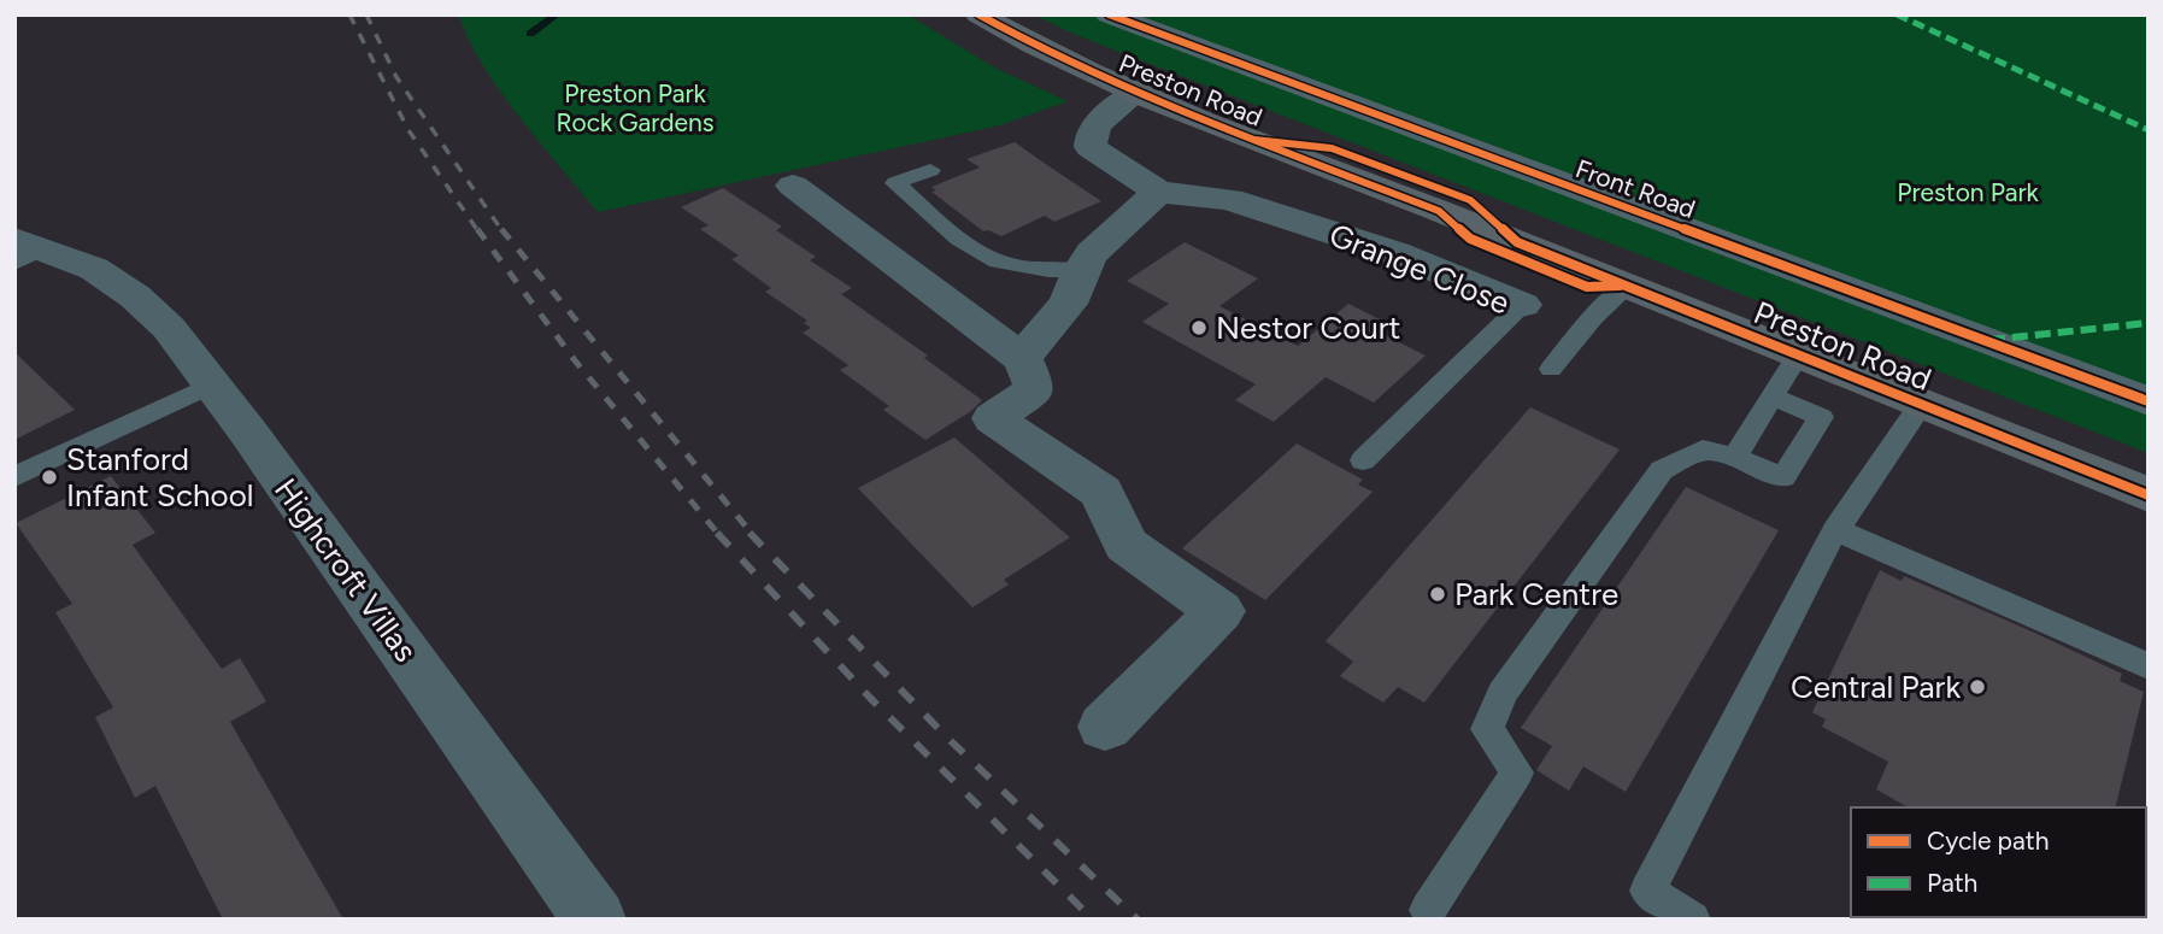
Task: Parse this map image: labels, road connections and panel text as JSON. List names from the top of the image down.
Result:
{
  "streets": {
    "highway": ["Preston Road"],
    "street": ["Front Road", "Grange Close", "Highcroft Villas"]
  },
  "crossings": [
    ["Preston Road", "Grange Close"]
  ],
  "parks": ["Preston Park Rock Gardens", "Preston Park"],
  "places": [
    "Nestor Court",
    "Stanford Infant School",
    "Park Centre",
    "Central Park"
  ],
  "legend": ["Cycle path", "Path"]
}
